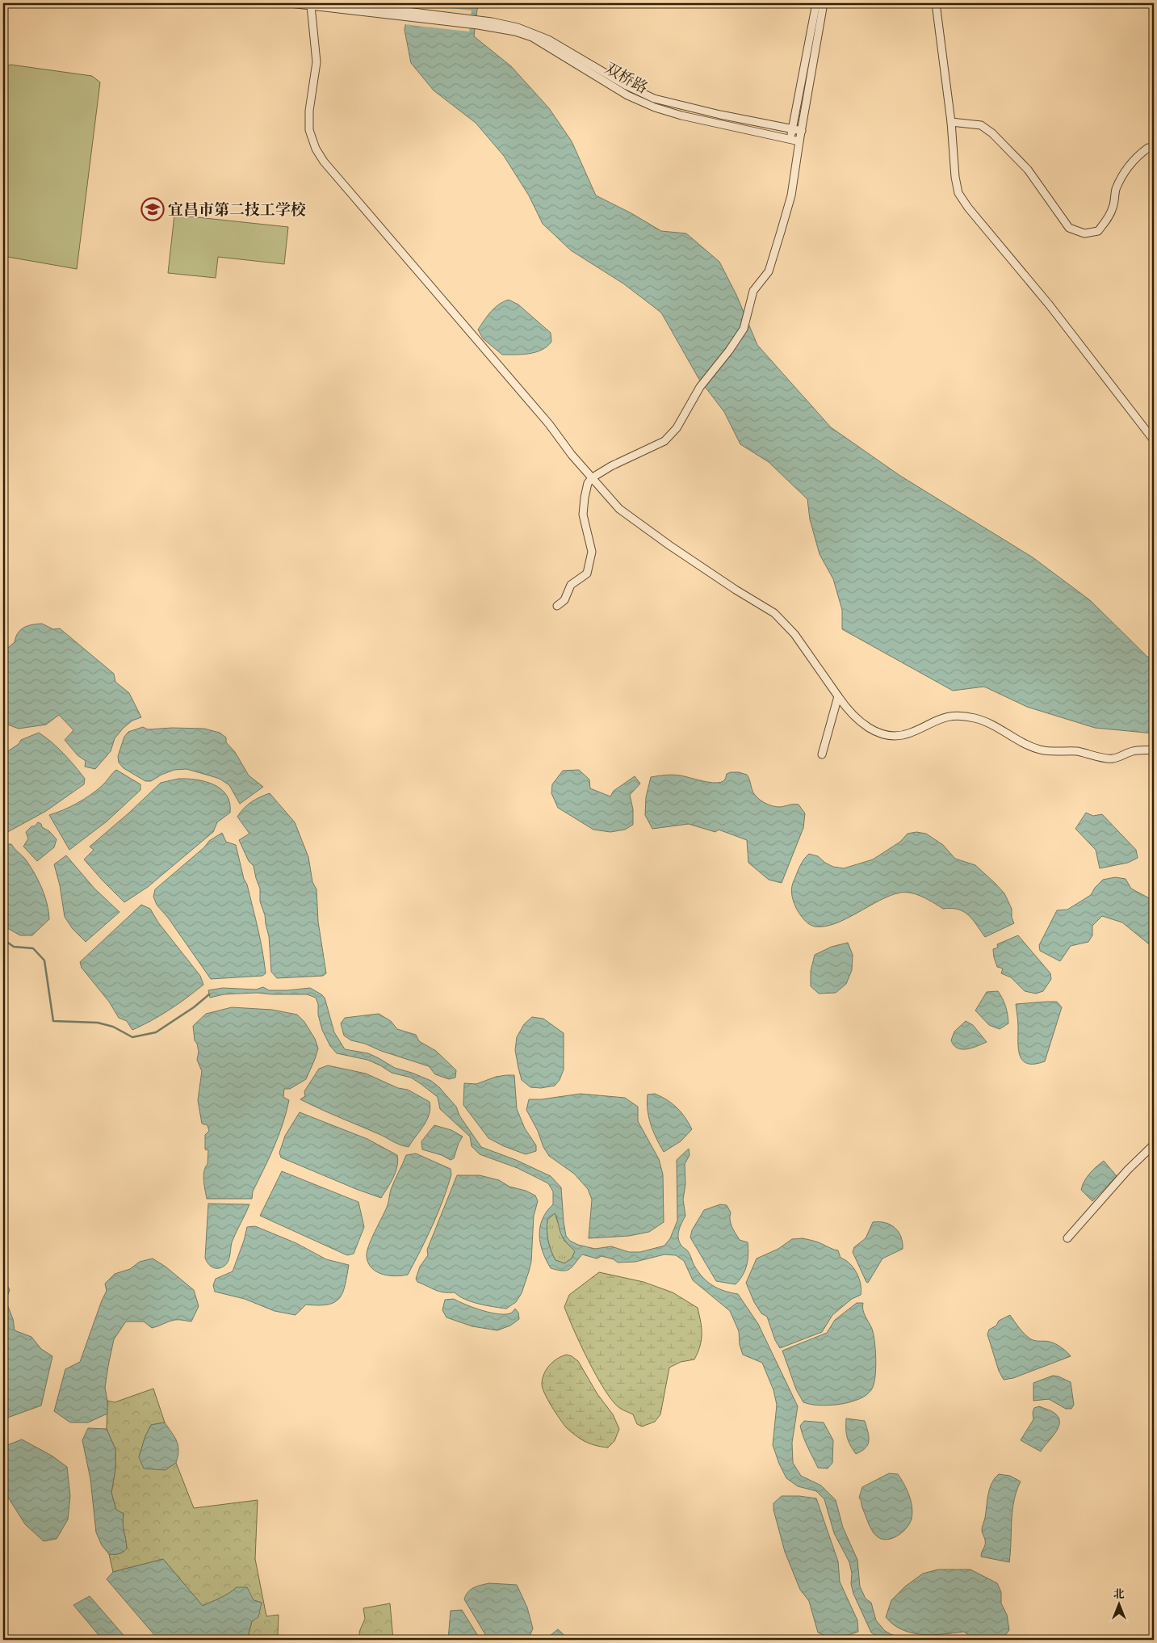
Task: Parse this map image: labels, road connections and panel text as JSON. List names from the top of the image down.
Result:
{
  "streets": {
    "street": ["双桥路"]
  },
  "places": {
    "school or university": ["宜昌市第二技工学校"]
  },
  "north": "top"
}
